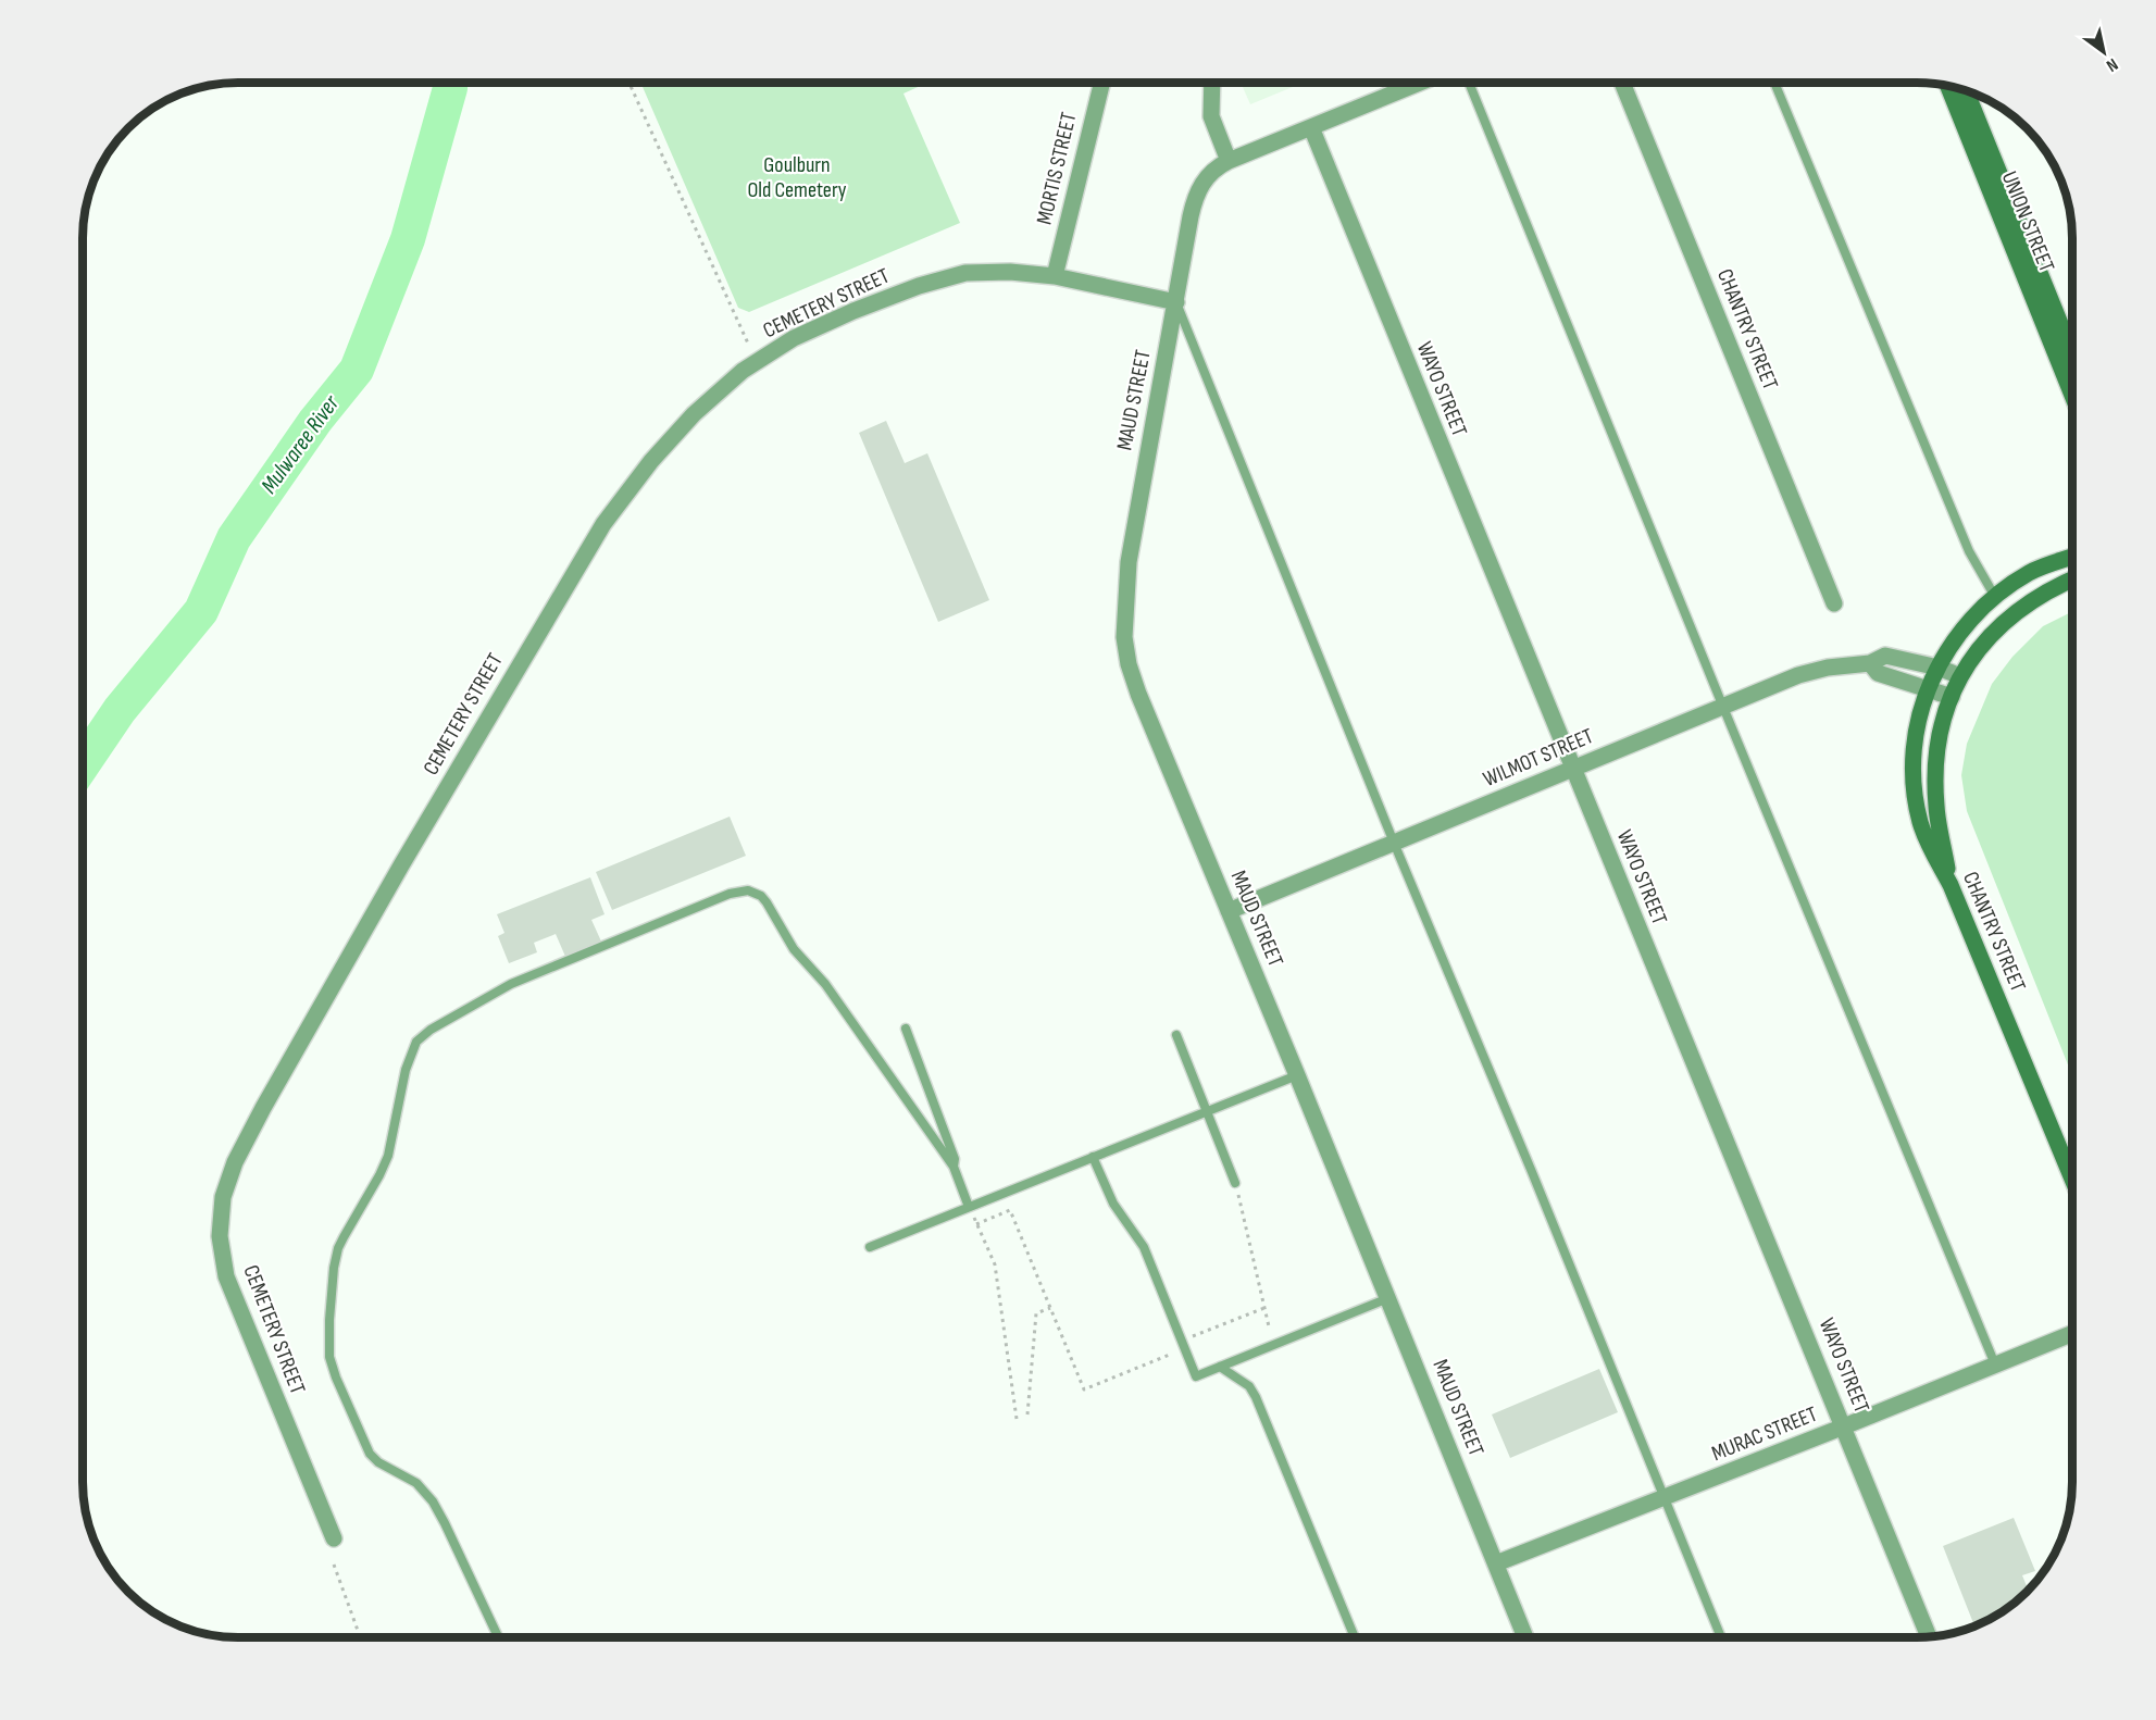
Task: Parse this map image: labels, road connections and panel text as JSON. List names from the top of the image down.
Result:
{
  "streets": {
    "main road": ["UNION STREET", "CHANTRY STREET"],
    "street": [
      "MORTIS STREET",
      "CEMETERY STREET",
      "WAYO STREET",
      "MAUD STREET",
      "WILMOT STREET",
      "MURAC STREET"
    ]
  },
  "crossings": [
    ["MORTIS STREET", "CEMETERY STREET"],
    ["CEMETERY STREET", "MAUD STREET"],
    ["CHANTRY STREET", "WILMOT STREET"],
    ["WAYO STREET", "WILMOT STREET"],
    ["WAYO STREET", "MURAC STREET"],
    ["MAUD STREET", "WILMOT STREET"],
    ["MAUD STREET", "MURAC STREET"]
  ],
  "water": ["Mulwaree River"],
  "parks": ["Goulburn Old Cemetery"],
  "north": "bottom right"
}
